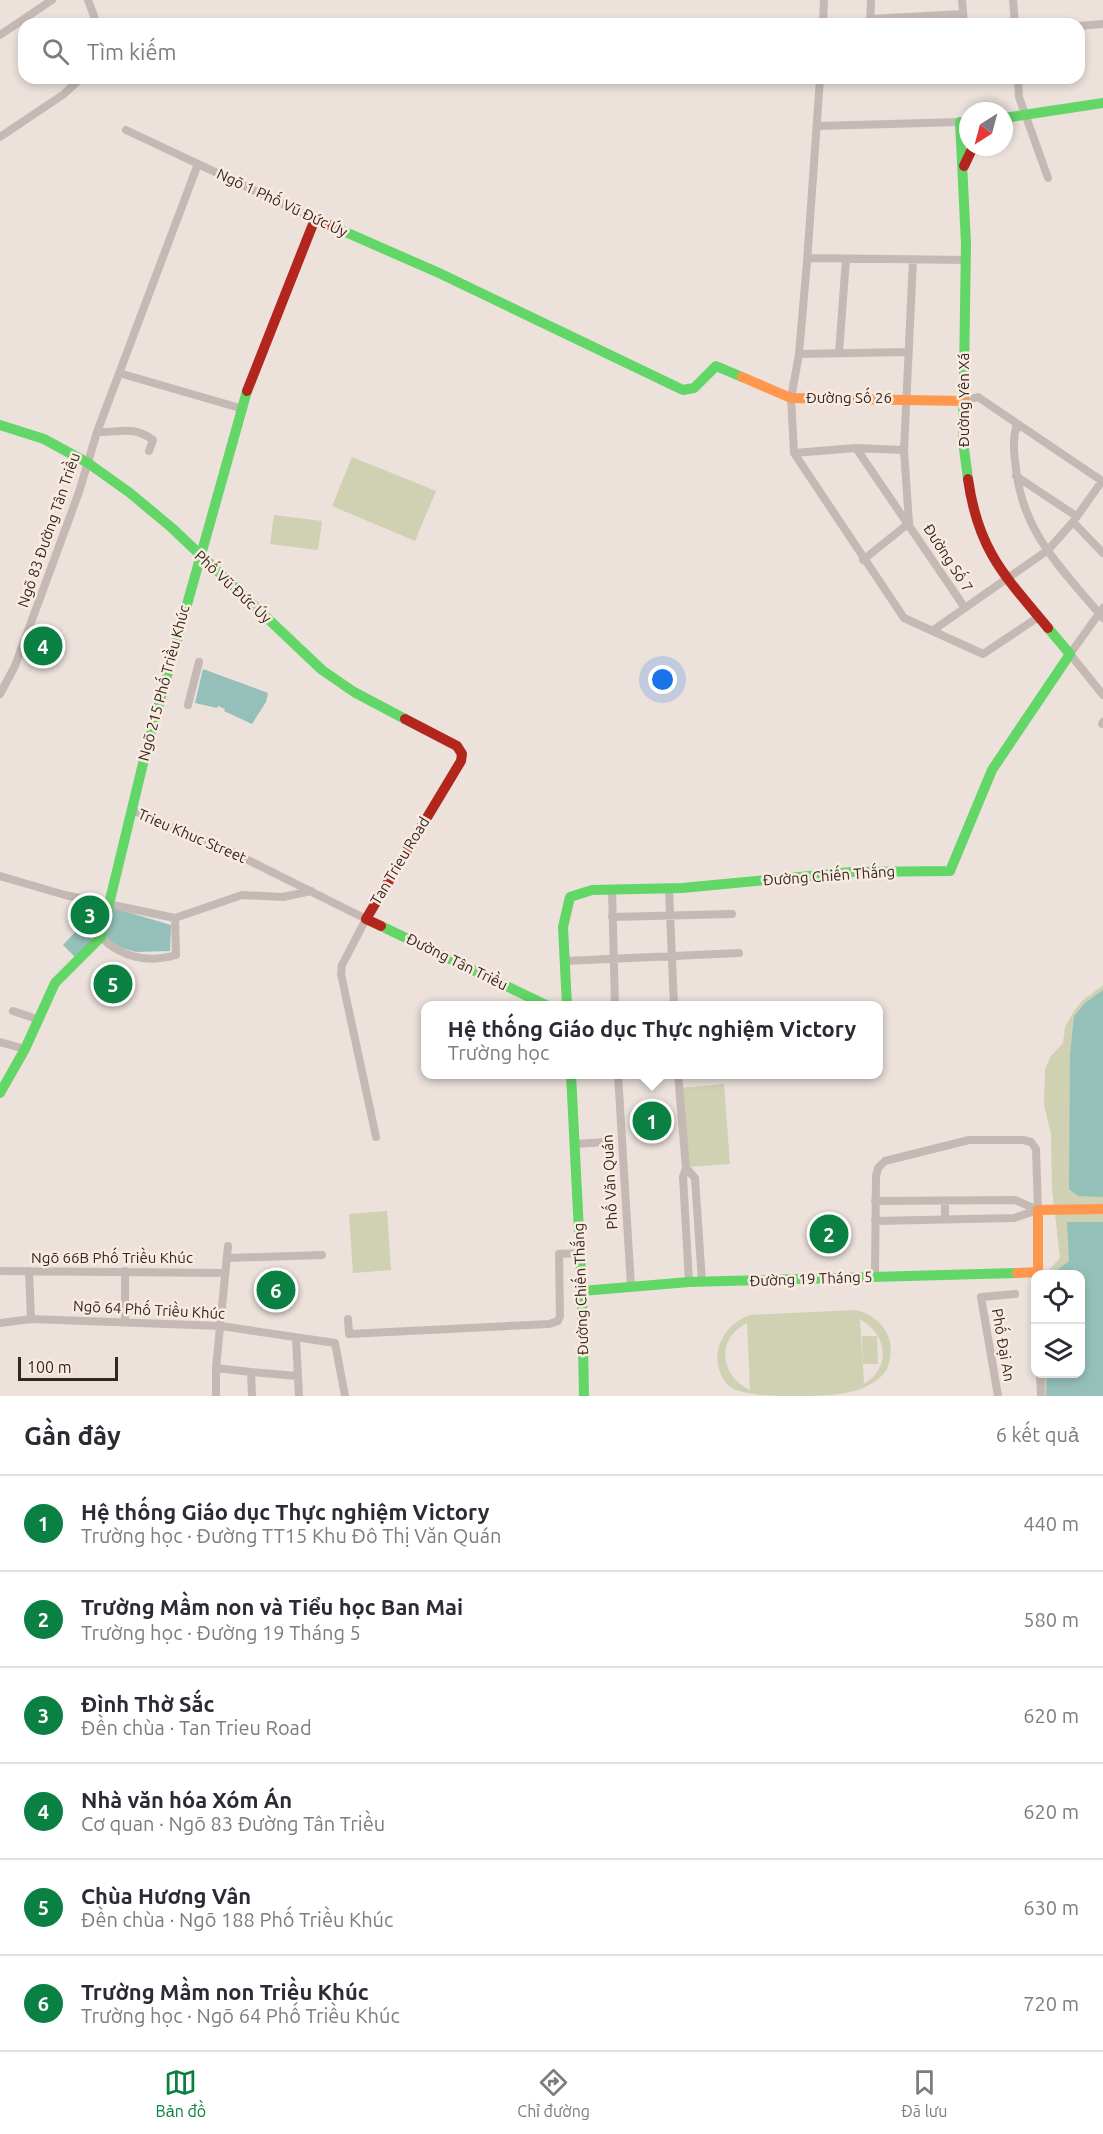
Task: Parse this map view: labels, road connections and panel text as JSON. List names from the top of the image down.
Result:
{
  "streets": {
    "street": [
      "Ngõ 1 Phố Vũ Đức Úy",
      "Đường Số 26",
      "Đường Yên Xá",
      "Ngõ 83 Đường Tân Triều",
      "Đường Số 7",
      "Phố Vũ Đức Úy",
      "Ngõ 215 Phố Triều Khúc",
      "Trieu Khuc Street",
      "Tan Trieu Road",
      "Đường Chiến Thắng",
      "Đường Tân Triều",
      "Phố Văn Quán",
      "Ngõ 66B Phố Triều Khúc",
      "Đường 19 Tháng 5",
      "Ngõ 64 Phố Triều Khúc",
      "Phố Đại An"
    ]
  },
  "crossings": [
    ["Ngõ 1 Phố Vũ Đức Úy", "Đường Số 26"],
    ["Ngõ 1 Phố Vũ Đức Úy", "Ngõ 83 Đường Tân Triều"],
    ["Ngõ 1 Phố Vũ Đức Úy", "Ngõ 215 Phố Triều Khúc"],
    ["Đường Số 26", "Đường Yên Xá"],
    ["Đường Yên Xá", "Đường Chiến Thắng"],
    ["Ngõ 83 Đường Tân Triều", "Phố Vũ Đức Úy"],
    ["Phố Vũ Đức Úy", "Ngõ 215 Phố Triều Khúc"],
    ["Phố Vũ Đức Úy", "Tan Trieu Road"],
    ["Ngõ 215 Phố Triều Khúc", "Trieu Khuc Street"],
    ["Trieu Khuc Street", "Tan Trieu Road"],
    ["Tan Trieu Road", "Đường Tân Triều"],
    ["Đường Chiến Thắng", "Đường 19 Tháng 5"],
    ["Phố Văn Quán", "Đường 19 Tháng 5"]
  ],
  "scale_bar": "100 m",
  "north": "bottom left",
  "page": {
    "search": "Tìm kiếm",
    "pins": [
      "4",
      "3",
      "5",
      "1",
      "2",
      "6"
    ],
    "popup": ["Hệ thống Giáo dục Thực nghiệm Victory", "Trường học"],
    "scale": "100 m",
    "heading": ["Gần đây", "6 kết quả"],
    "list": [
      {
        "mark": "1",
        "name": "Hệ thống Giáo dục Thực nghiệm Victory",
        "note": "Trường học · Đường TT15 Khu Đô Thị Văn Quán",
        "value": "440 m"
      },
      {
        "mark": "2",
        "name": "Trường Mầm non và Tiểu học Ban Mai",
        "note": "Trường học · Đường 19 Tháng 5",
        "value": "580 m"
      },
      {
        "mark": "3",
        "name": "Đình Thờ Sắc",
        "note": "Đền chùa · Tan Trieu Road",
        "value": "620 m"
      },
      {
        "mark": "4",
        "name": "Nhà văn hóa Xóm Án",
        "note": "Cơ quan · Ngõ 83 Đường Tân Triều",
        "value": "620 m"
      },
      {
        "mark": "5",
        "name": "Chùa Hương Vân",
        "note": "Đền chùa · Ngõ 188 Phố Triều Khúc",
        "value": "630 m"
      },
      {
        "mark": "6",
        "name": "Trường Mầm non Triều Khúc",
        "note": "Trường học · Ngõ 64 Phố Triều Khúc",
        "value": "720 m"
      }
    ],
    "nav": ["Bản đồ", "Chỉ đường", "Đã lưu"]
  }
}
